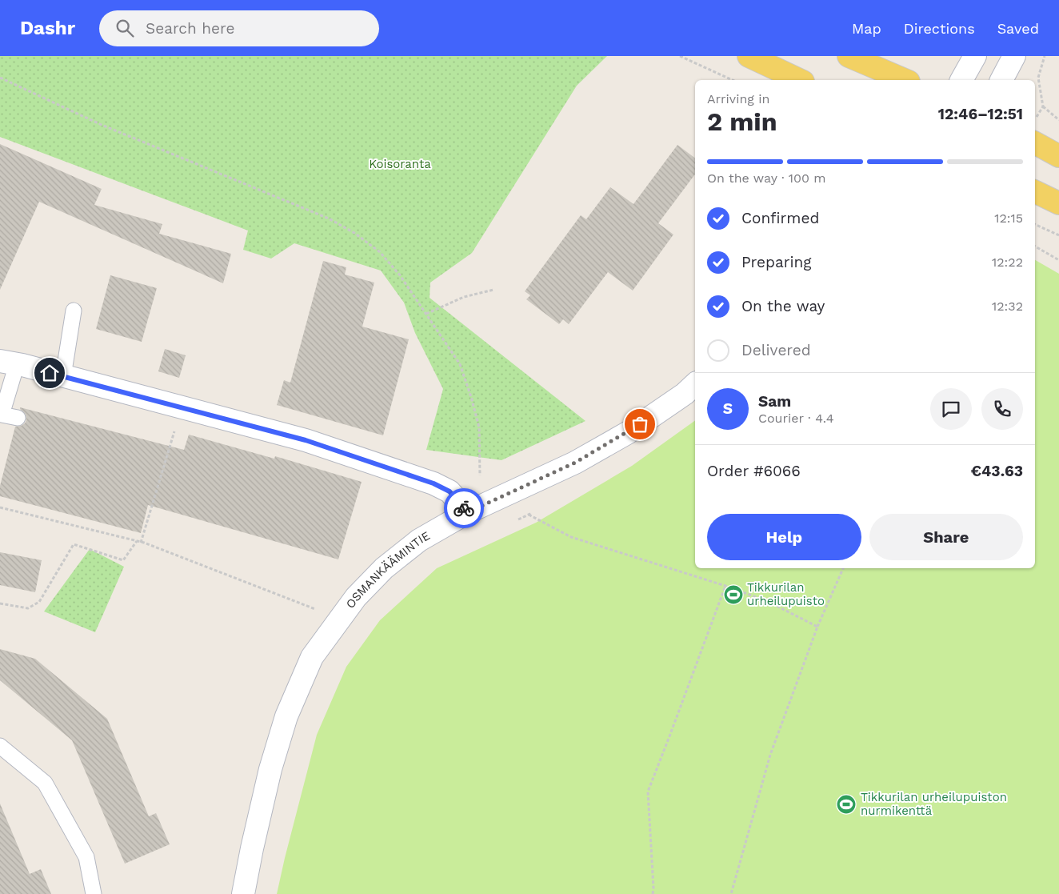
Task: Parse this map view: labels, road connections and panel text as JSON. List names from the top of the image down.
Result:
{
  "streets": {
    "street": ["OSMANKÄÄMINTIE"]
  },
  "parks": ["Koisoranta"],
  "places": {
    "sports": ["Tikkurilan urheilupuisto", "Tikkurilan urheilupuiston nurmikenttä"]
  },
  "page": {
    "header": "Dashr",
    "search": "Search here",
    "nav": ["Map", "Directions", "Saved"],
    "heading": ["2 min", "Arriving in", "12:46–12:51"],
    "panel": [
      "Sam",
      "Courier · 4.4",
      "Order #6066",
      "€43.63"
    ],
    "bar": "On the way · 100 m",
    "list": [
      ["Confirmed", "12:15"],
      ["Preparing", "12:22"],
      ["On the way", "12:32"],
      "Delivered"
    ],
    "round": "S",
    "buttons": ["Help", "Share"]
  }
}
